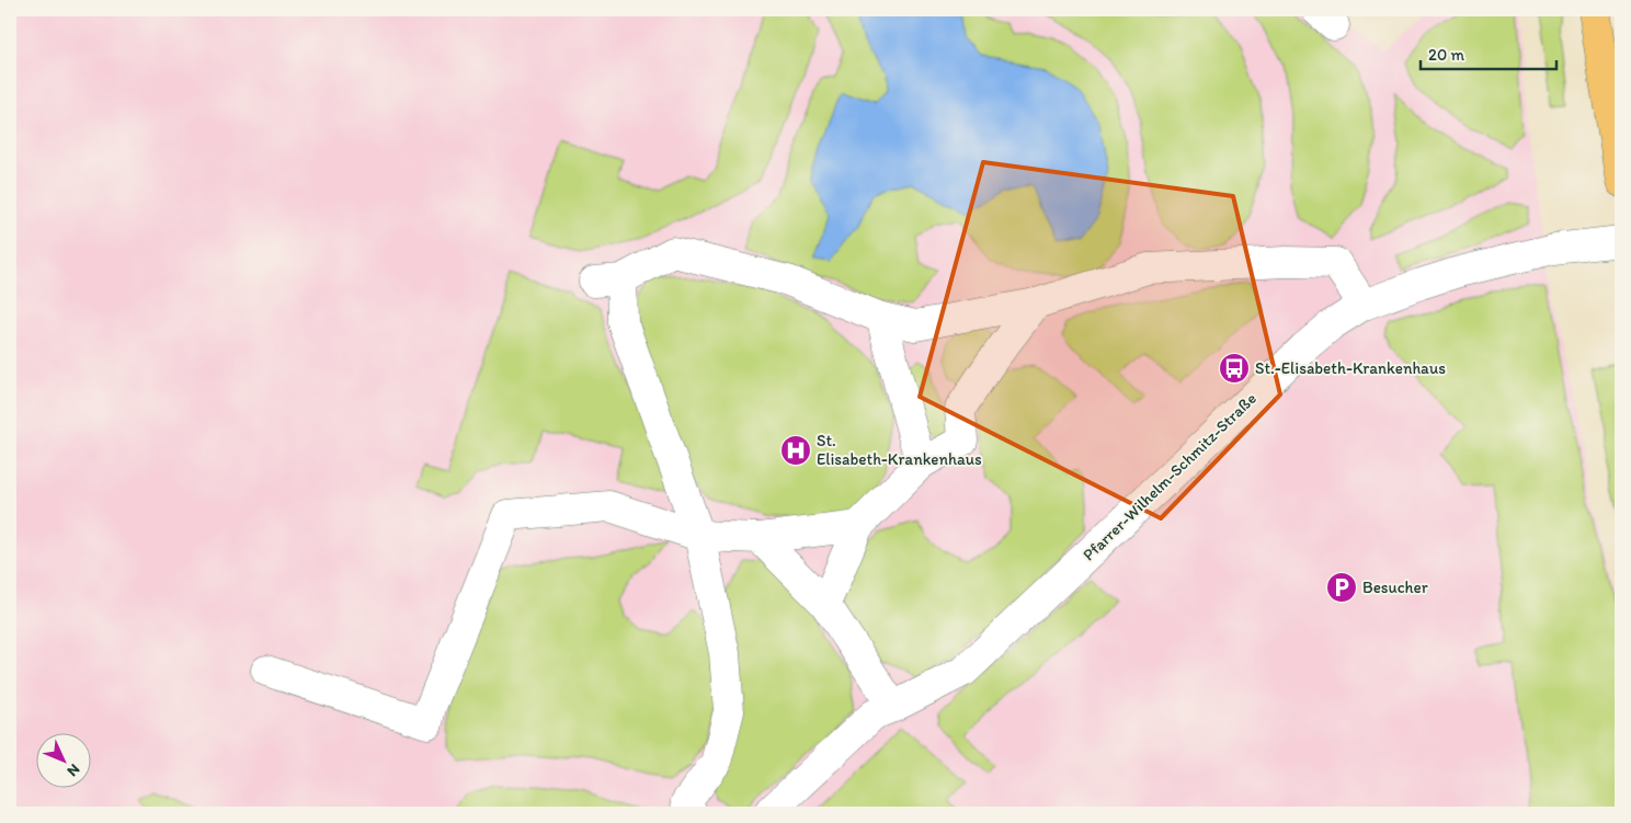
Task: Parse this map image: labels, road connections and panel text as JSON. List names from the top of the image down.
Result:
{
  "streets": {
    "lane": ["Pfarrer-Wilhelm-Schmitz-Straße"]
  },
  "places": {
    "bus stop": ["St.-Elisabeth-Krankenhaus"],
    "hospital": ["St. Elisabeth-Krankenhaus"],
    "parking": ["Besucher"]
  },
  "scale_bar": "20 m",
  "north": "bottom right"
}
